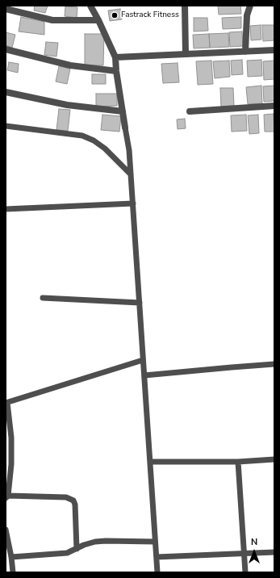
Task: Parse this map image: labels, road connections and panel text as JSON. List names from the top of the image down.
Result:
{
  "places": ["Fastrack Fitness"],
  "north": "top"
}
